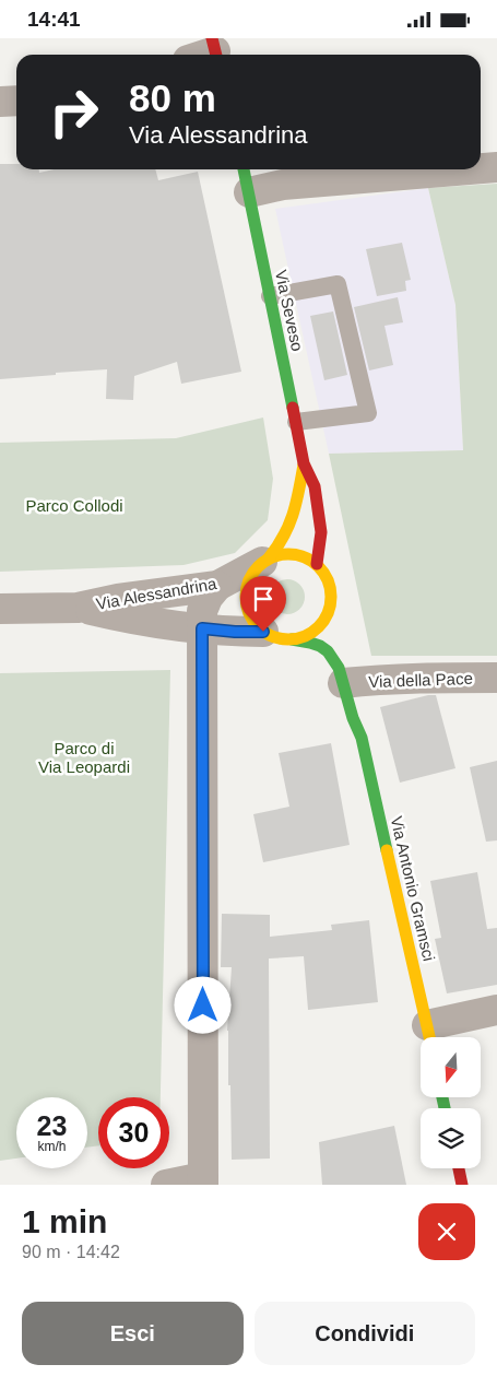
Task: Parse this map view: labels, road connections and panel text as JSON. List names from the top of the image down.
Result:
{
  "streets": {
    "street": [
      "Via Seveso",
      "Via Alessandrina",
      "Via della Pace",
      "Via Antonio Gramsci"
    ]
  },
  "crossings": [
    ["Via Seveso", "Via Alessandrina"],
    ["Via Seveso", "Via Antonio Gramsci"],
    ["Via Alessandrina", "Via Antonio Gramsci"],
    ["Via della Pace", "Via Antonio Gramsci"]
  ],
  "parks": ["Parco Collodi", "Parco di Via Leopardi"],
  "north": "bottom",
  "page": {
    "status": "14:41",
    "turn": ["80 m", "Via Alessandrina"],
    "speed": "23 km/h",
    "limit": "30",
    "heading": ["1 min", "90 m · 14:42"],
    "buttons": ["Esci", "Condividi"]
  }
}
